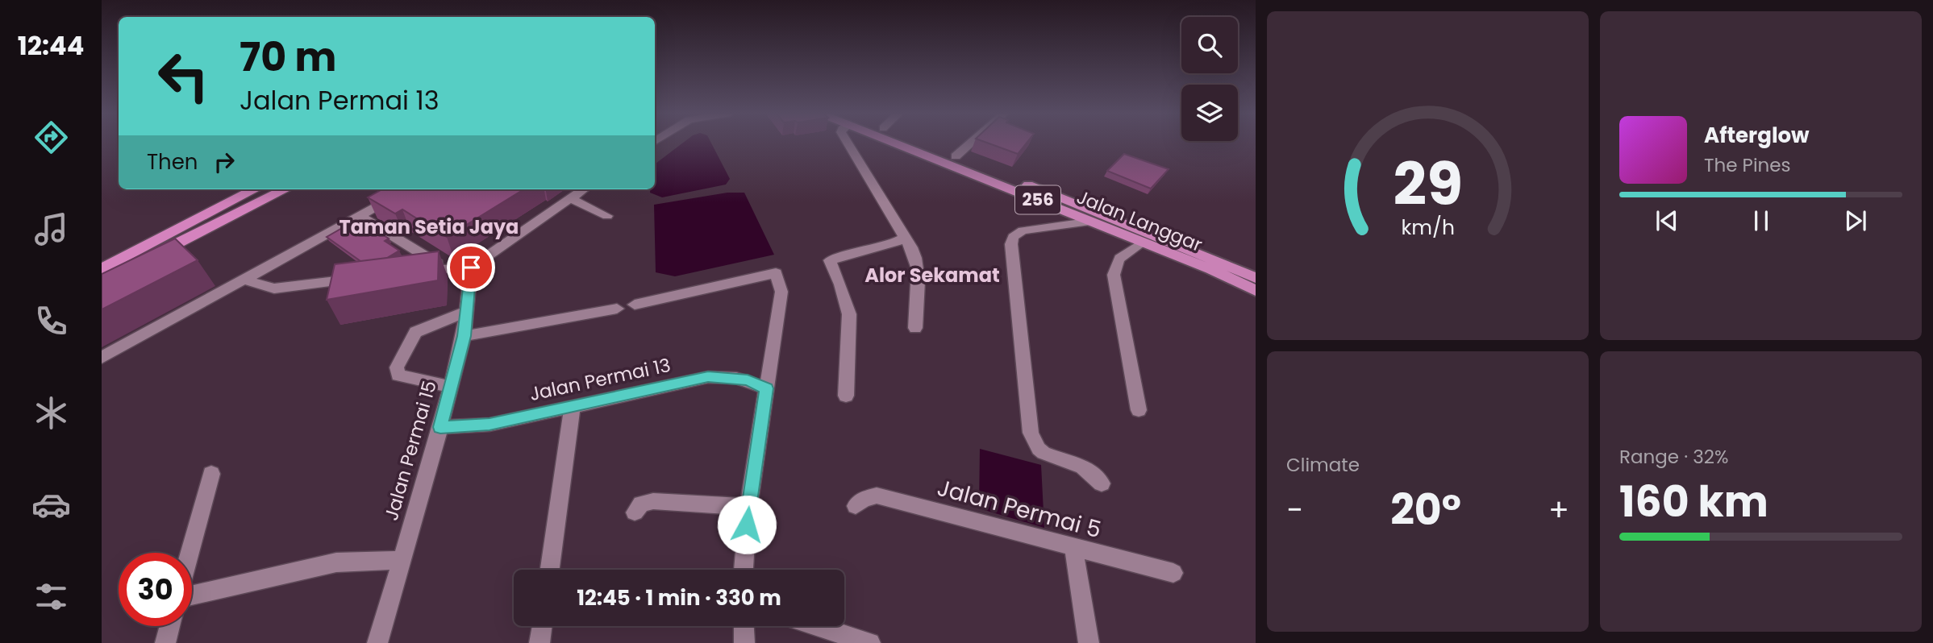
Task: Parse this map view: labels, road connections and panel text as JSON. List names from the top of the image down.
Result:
{
  "streets": {
    "highway": ["256", "Jalan Langgar"],
    "street": ["Jalan Permai 13", "Jalan Permai 15", "Jalan Permai 5"]
  },
  "crossings": [
    ["Jalan Permai 13", "Jalan Permai 15"]
  ],
  "districts": ["Taman Setia Jaya", "Alor Sekamat"],
  "page": {
    "tabs": "12:44",
    "turn": ["70 m", "Jalan Permai 13"],
    "song": ["Afterglow", "The Pines"],
    "then": "Then",
    "tile": [
      "Climate",
      ["Range · 32%", "160 km"]
    ],
    "heat": ["−", "20°", "+"],
    "limit": "30",
    "trip": "12:45 · 1 min · 330 m",
    "gauge": ["29", "km/h"]
  }
}
